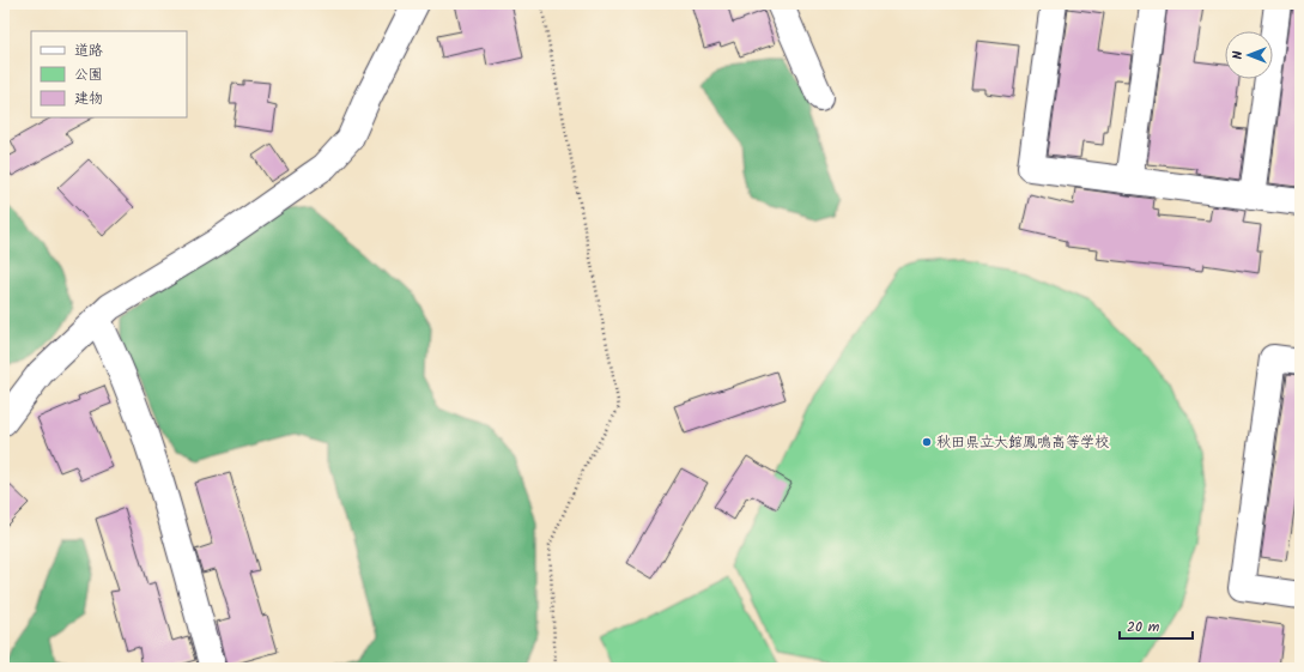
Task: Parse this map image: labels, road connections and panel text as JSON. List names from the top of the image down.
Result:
{
  "places": ["秋田県立大館鳳鳴高等学校"],
  "legend": ["道路", "公園", "建物"],
  "scale_bar": "20 m",
  "north": "left"
}
